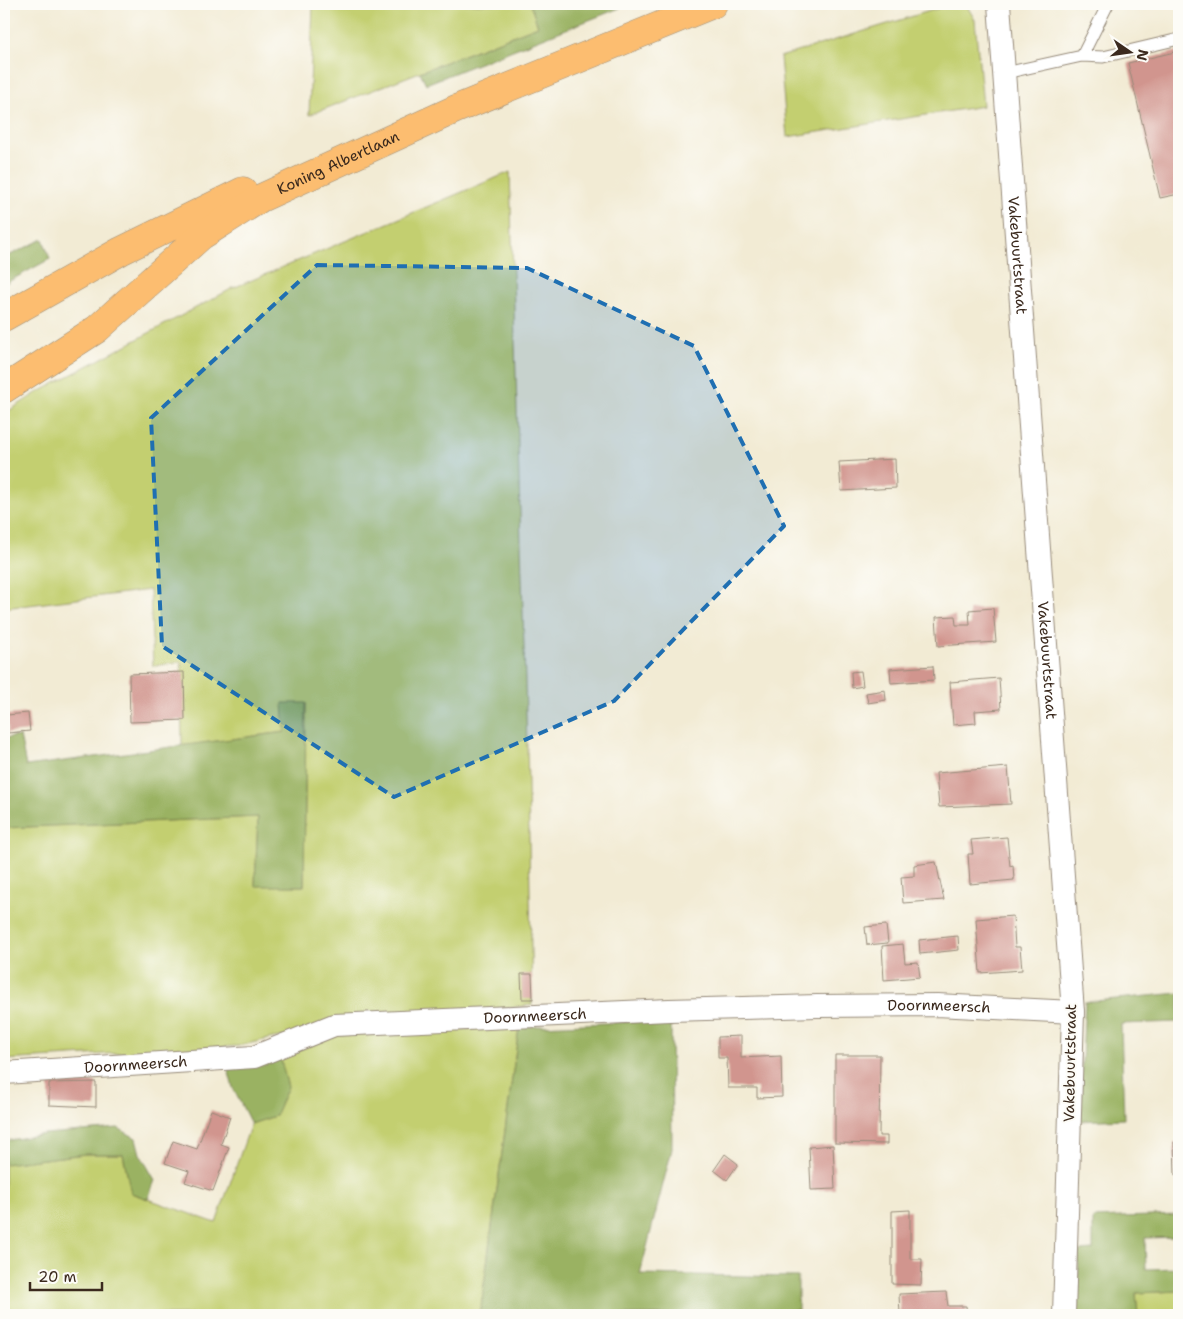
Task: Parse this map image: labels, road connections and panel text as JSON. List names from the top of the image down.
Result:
{
  "streets": {
    "highway": ["Koning Albertlaan"],
    "street": ["Vakebuurtstraat", "Doornmeersch"]
  },
  "crossings": [
    ["Vakebuurtstraat", "Doornmeersch"]
  ],
  "scale_bar": "20 m",
  "north": "right"
}
